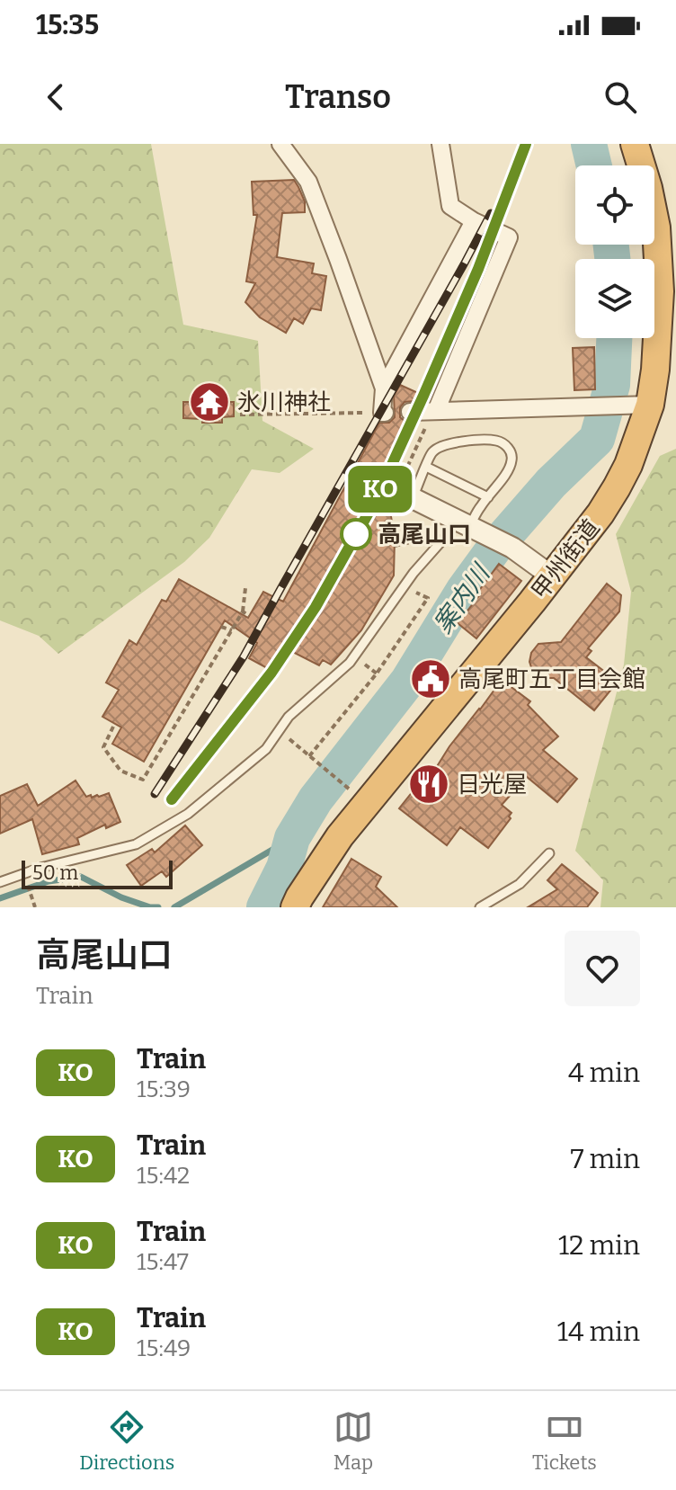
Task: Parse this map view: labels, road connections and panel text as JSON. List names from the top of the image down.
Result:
{
  "streets": {
    "highway": ["甲州街道"]
  },
  "water": ["案内川"],
  "places": {
    "temple": ["氷川神社"],
    "other": ["高尾山口"],
    "public building": ["高尾町五丁目会館"],
    "restaurant": ["日光屋"]
  },
  "scale_bar": "50 m",
  "page": {
    "status": "15:35",
    "header": "Transo",
    "on_map": "KO",
    "scale": "50 m",
    "heading": ["高尾山口", "Train"],
    "list": [
      {
        "mark": "KO",
        "name": "Train",
        "note": "15:39",
        "value": "4 min"
      },
      {
        "mark": "KO",
        "name": "Train",
        "note": "15:42",
        "value": "7 min"
      },
      {
        "mark": "KO",
        "name": "Train",
        "note": "15:47",
        "value": "12 min"
      },
      {
        "mark": "KO",
        "name": "Train",
        "note": "15:49",
        "value": "14 min"
      }
    ],
    "tabs": ["Directions", "Map", "Tickets"]
  }
}
